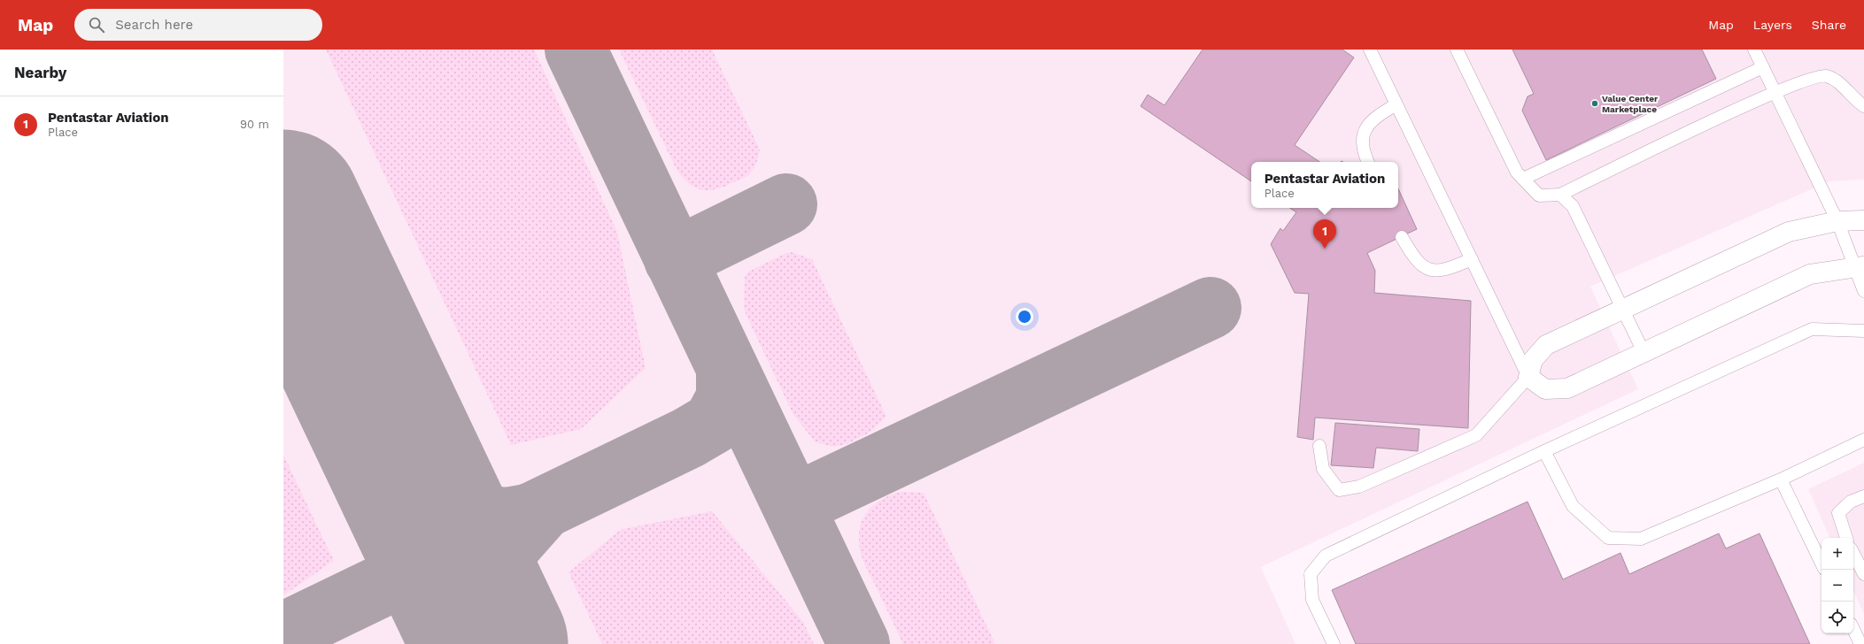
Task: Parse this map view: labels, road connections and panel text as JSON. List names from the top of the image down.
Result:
{
  "places": ["Value Center Marketplace"],
  "page": {
    "header": "Map",
    "search": "Search here",
    "nav": ["Map", "Layers", "Share"],
    "heading": "Nearby",
    "list": [
      {
        "mark": "1",
        "name": "Pentastar Aviation",
        "note": "Place",
        "value": "90 m"
      }
    ],
    "popup": ["Pentastar Aviation", "Place"],
    "pins": "1",
    "map_buttons": ["+", "−"]
  }
}
